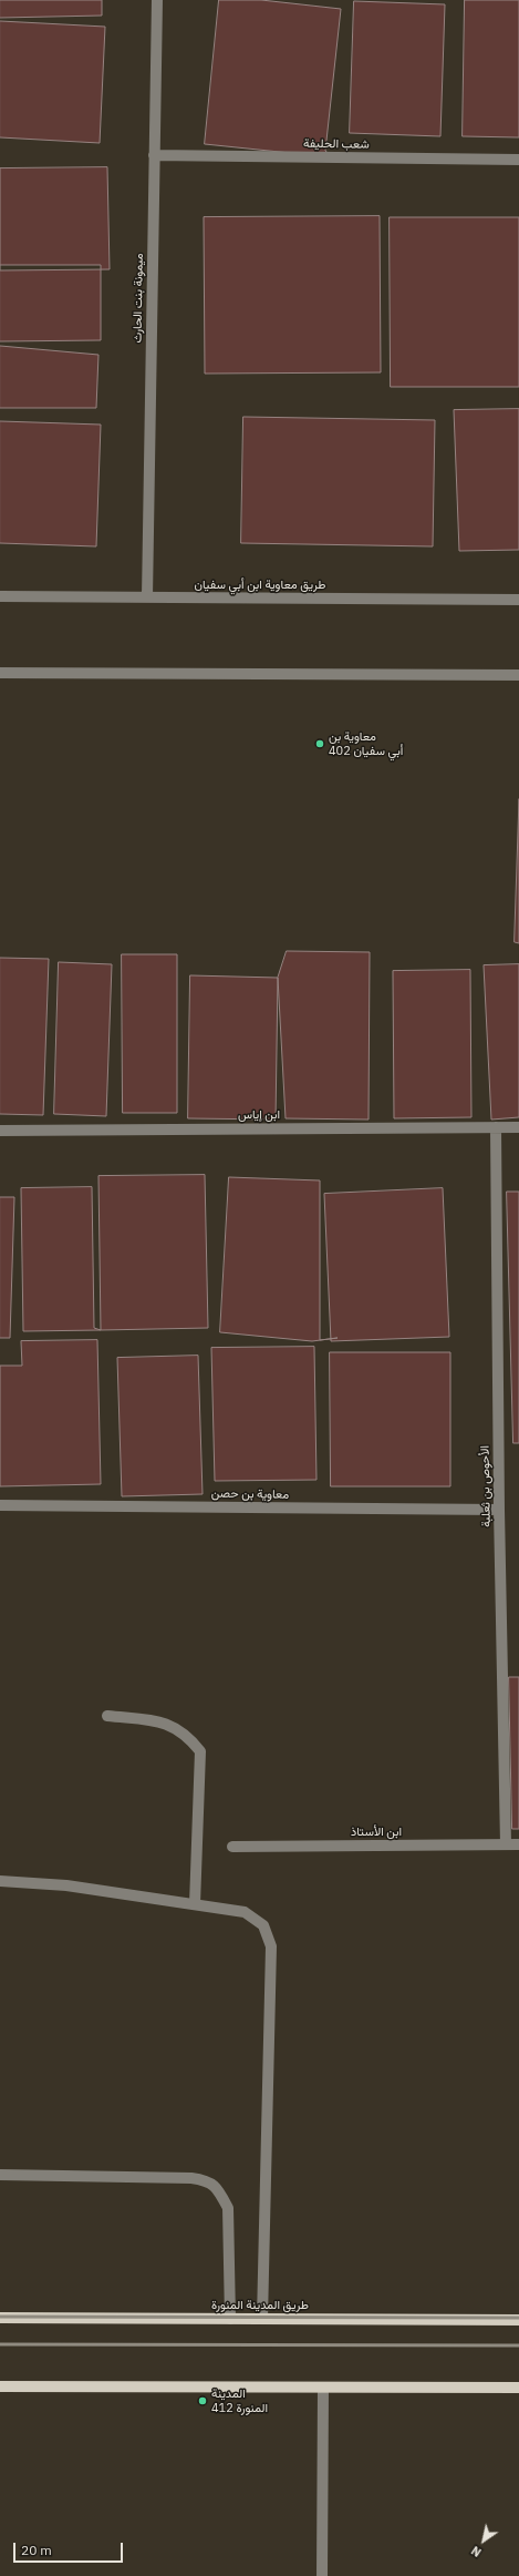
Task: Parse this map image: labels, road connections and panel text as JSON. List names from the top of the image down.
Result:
{
  "streets": {
    "main road": ["طريق المدينة المنورة"],
    "street": [
      "شعب الحليفة",
      "ميمونة بنت الحارث",
      "طريق معاوية ابن أبي سفيان",
      "ابن إياس",
      "الأحوص بن ثعلبة",
      "معاوية بن حصن",
      "ابن الأستاذ"
    ]
  },
  "crossings": [
    ["شعب الحليفة", "ميمونة بنت الحارث"],
    ["ميمونة بنت الحارث", "طريق معاوية ابن أبي سفيان"],
    ["ابن إياس", "الأحوص بن ثعلبة"],
    ["الأحوص بن ثعلبة", "معاوية بن حصن"],
    ["الأحوص بن ثعلبة", "ابن الأستاذ"]
  ],
  "places": ["معاوية بن أبي سفيان 402", "المدينة المنورة 412"],
  "scale_bar": "20 m",
  "north": "bottom left"
}
